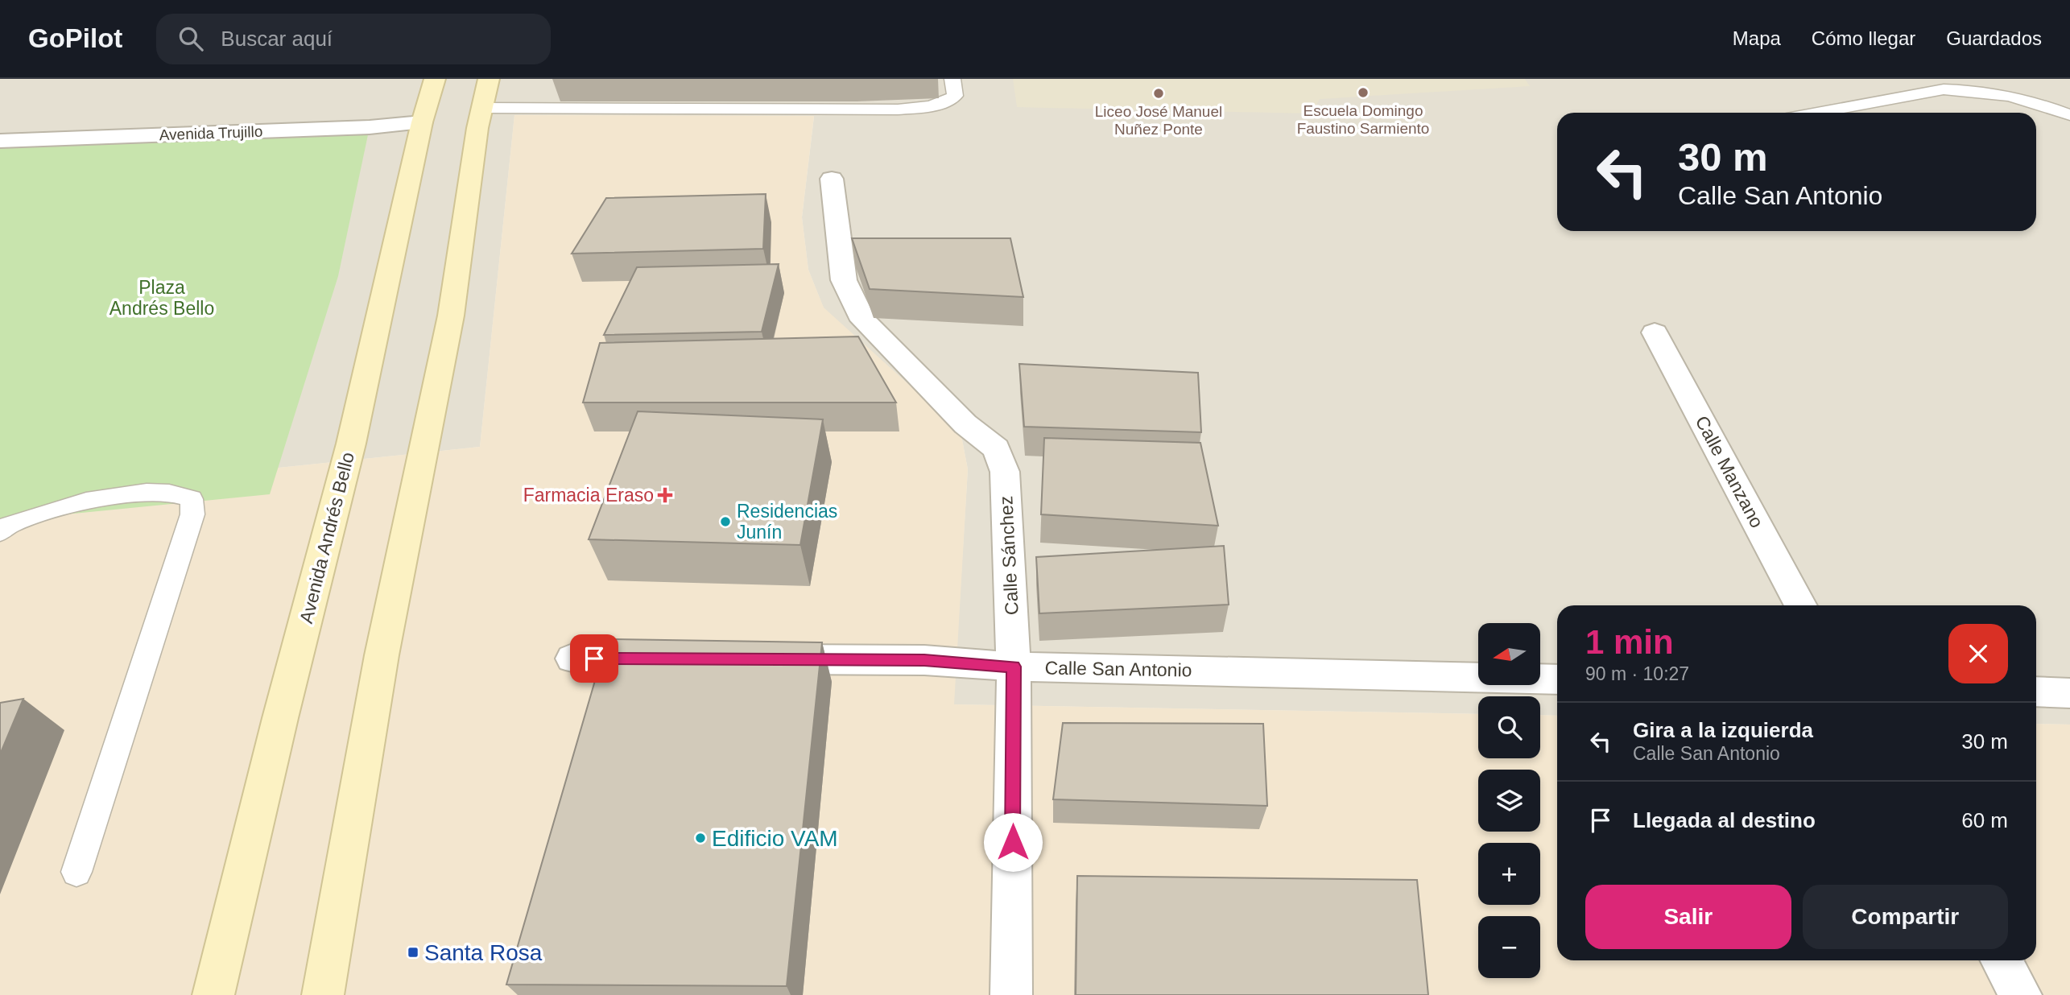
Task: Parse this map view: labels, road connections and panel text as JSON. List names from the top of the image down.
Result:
{
  "streets": {
    "street": [
      "Avenida Trujillo",
      "Calle Manzano",
      "Avenida Andrés Bello",
      "Calle Sánchez",
      "Calle San Antonio"
    ]
  },
  "crossings": [
    ["Avenida Trujillo", "Avenida Andrés Bello"],
    ["Calle Sánchez", "Calle San Antonio"]
  ],
  "parks": ["Plaza Andrés Bello"],
  "places": {
    "other": [
      "Escuela Domingo Faustino Sarmiento",
      "Liceo José Manuel Nuñez Ponte",
      "Residencias Junín",
      "Edificio VAM"
    ],
    "health": ["Farmacia Eraso"],
    "transit": ["Santa Rosa"]
  },
  "north": "left",
  "page": {
    "header": "GoPilot",
    "search": "Buscar aquí",
    "nav": ["Mapa", "Cómo llegar", "Guardados"],
    "turn": ["30 m", "Calle San Antonio"],
    "heading": ["1 min", "90 m · 10:27"],
    "map_buttons": ["+", "−"],
    "list": [
      {
        "name": "Gira a la izquierda",
        "note": "Calle San Antonio",
        "value": "30 m"
      },
      {
        "name": "Llegada al destino",
        "value": "60 m"
      }
    ],
    "buttons": ["Salir", "Compartir"]
  }
}
